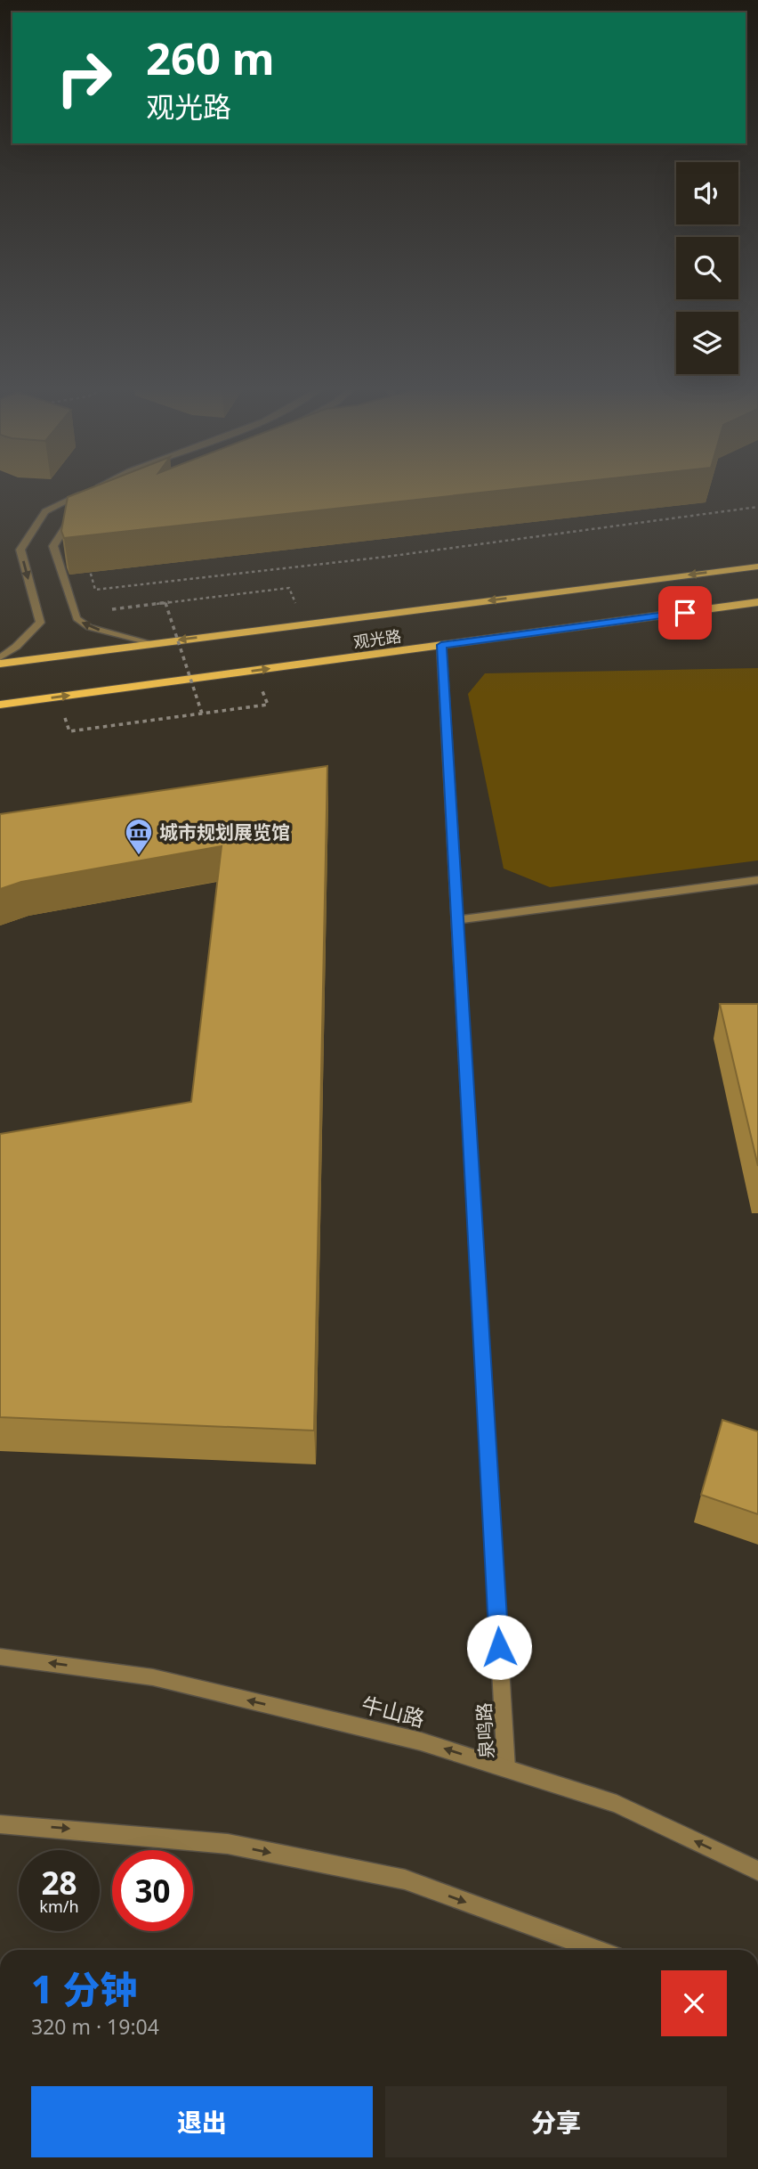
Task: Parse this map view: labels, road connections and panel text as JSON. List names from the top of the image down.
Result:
{
  "streets": {
    "main road": ["观光路"],
    "street": ["牛山路", "泉鸣路"]
  },
  "crossings": [
    ["观光路", "泉鸣路"],
    ["牛山路", "泉鸣路"]
  ],
  "one_way": ["牛山路"],
  "places": {
    "museum": ["城市规划展览馆"]
  },
  "page": {
    "turn": ["260 m", "观光路"],
    "speed": "28 km/h",
    "limit": "30",
    "heading": ["1 分钟", "320 m · 19:04"],
    "buttons": ["退出", "分享"]
  }
}
